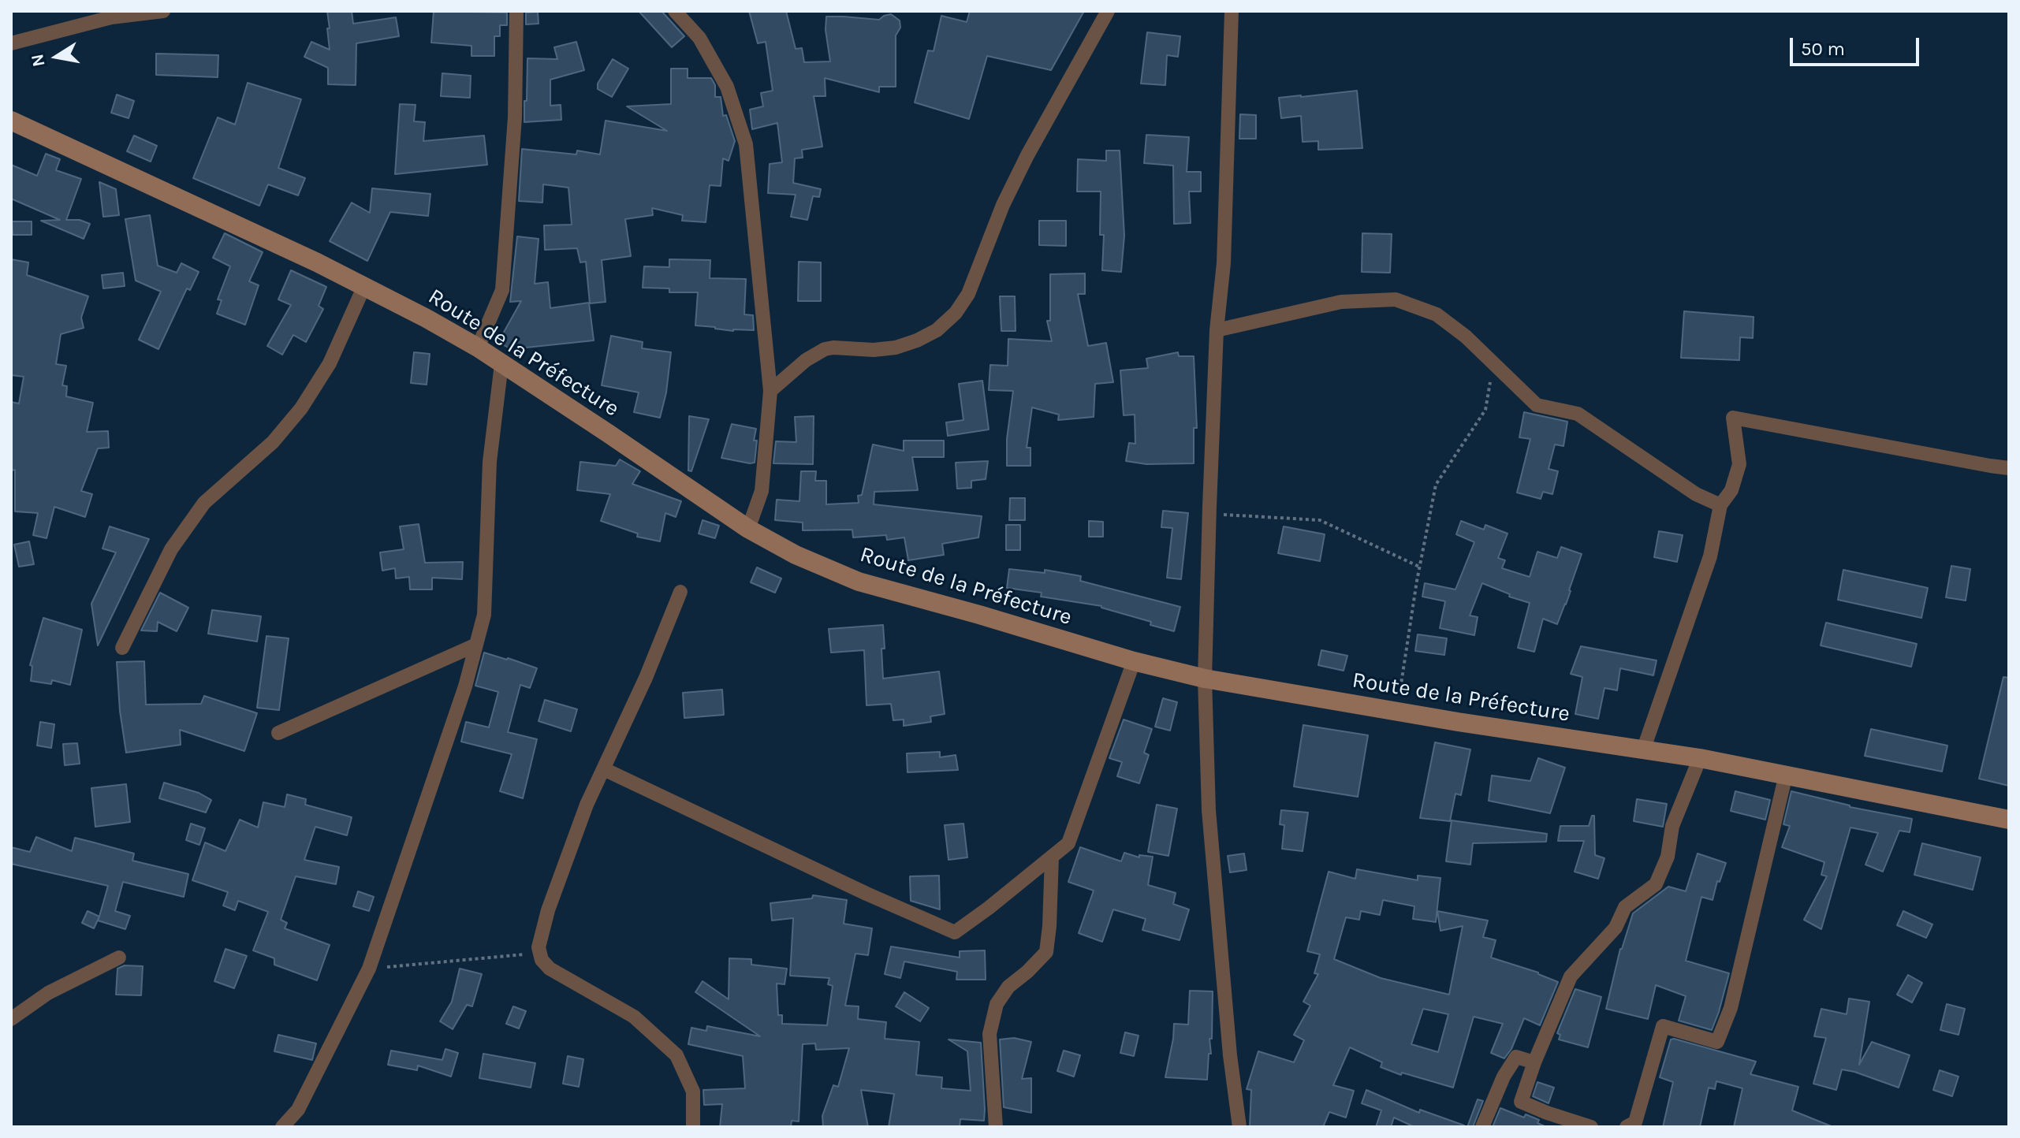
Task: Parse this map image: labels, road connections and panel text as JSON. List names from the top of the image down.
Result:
{
  "streets": {
    "street": ["Route de la Préfecture"]
  },
  "scale_bar": "50 m",
  "north": "left"
}
